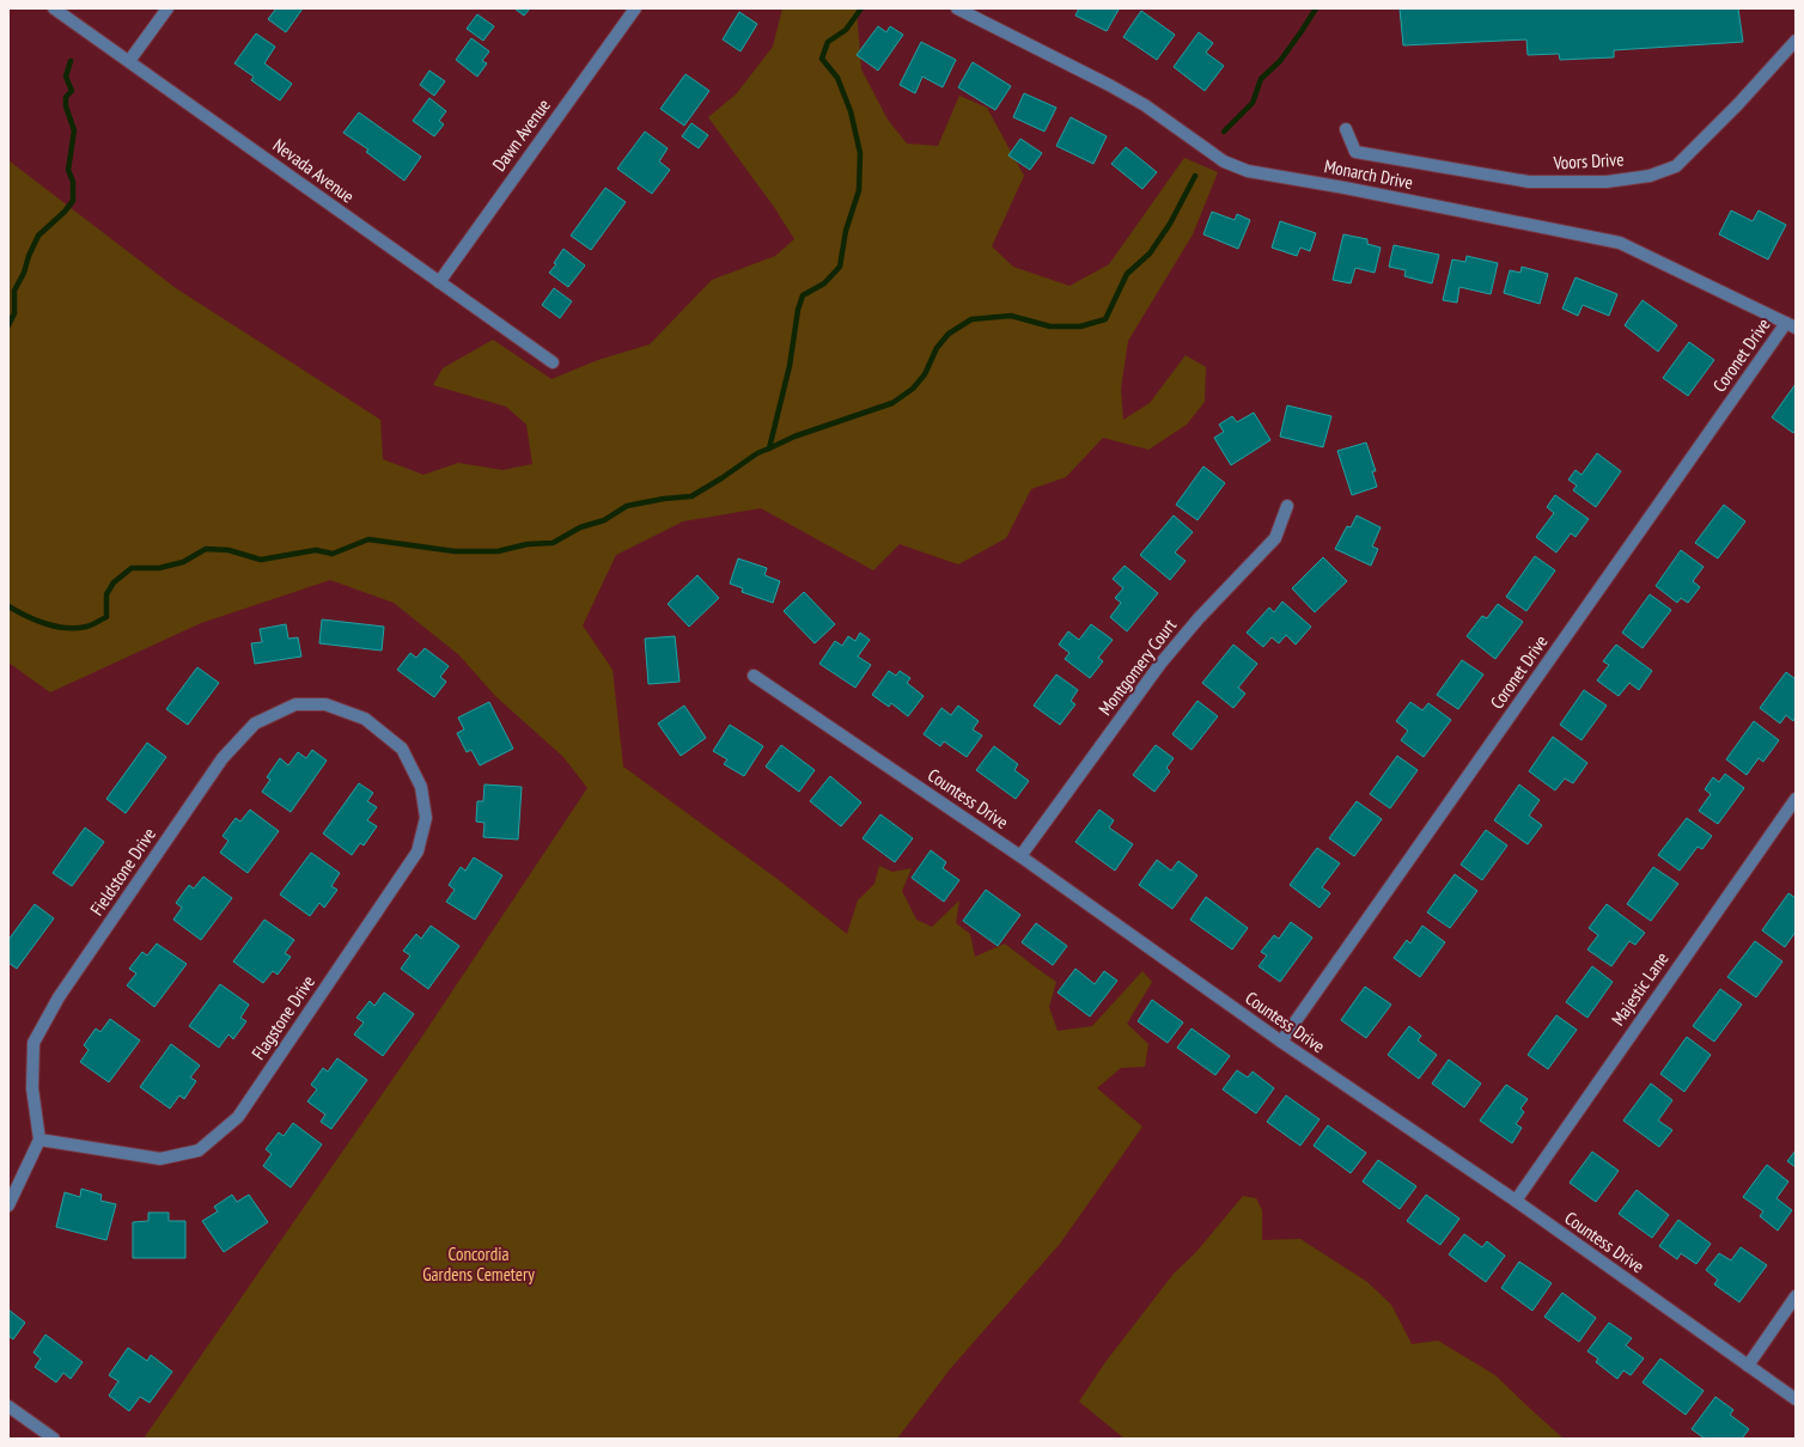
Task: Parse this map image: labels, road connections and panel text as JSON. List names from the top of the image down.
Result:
{
  "streets": {
    "street": [
      "Dawn Avenue",
      "Voors Drive",
      "Nevada Avenue",
      "Monarch Drive",
      "Coronet Drive",
      "Montgomery Court",
      "Countess Drive",
      "Fieldstone Drive",
      "Majestic Lane",
      "Flagstone Drive"
    ]
  },
  "crossings": [
    ["Dawn Avenue", "Nevada Avenue"],
    ["Monarch Drive", "Coronet Drive"],
    ["Coronet Drive", "Countess Drive"],
    ["Montgomery Court", "Countess Drive"],
    ["Countess Drive", "Majestic Lane"],
    ["Fieldstone Drive", "Flagstone Drive"]
  ],
  "parks": ["Concordia Gardens Cemetery"]
}
